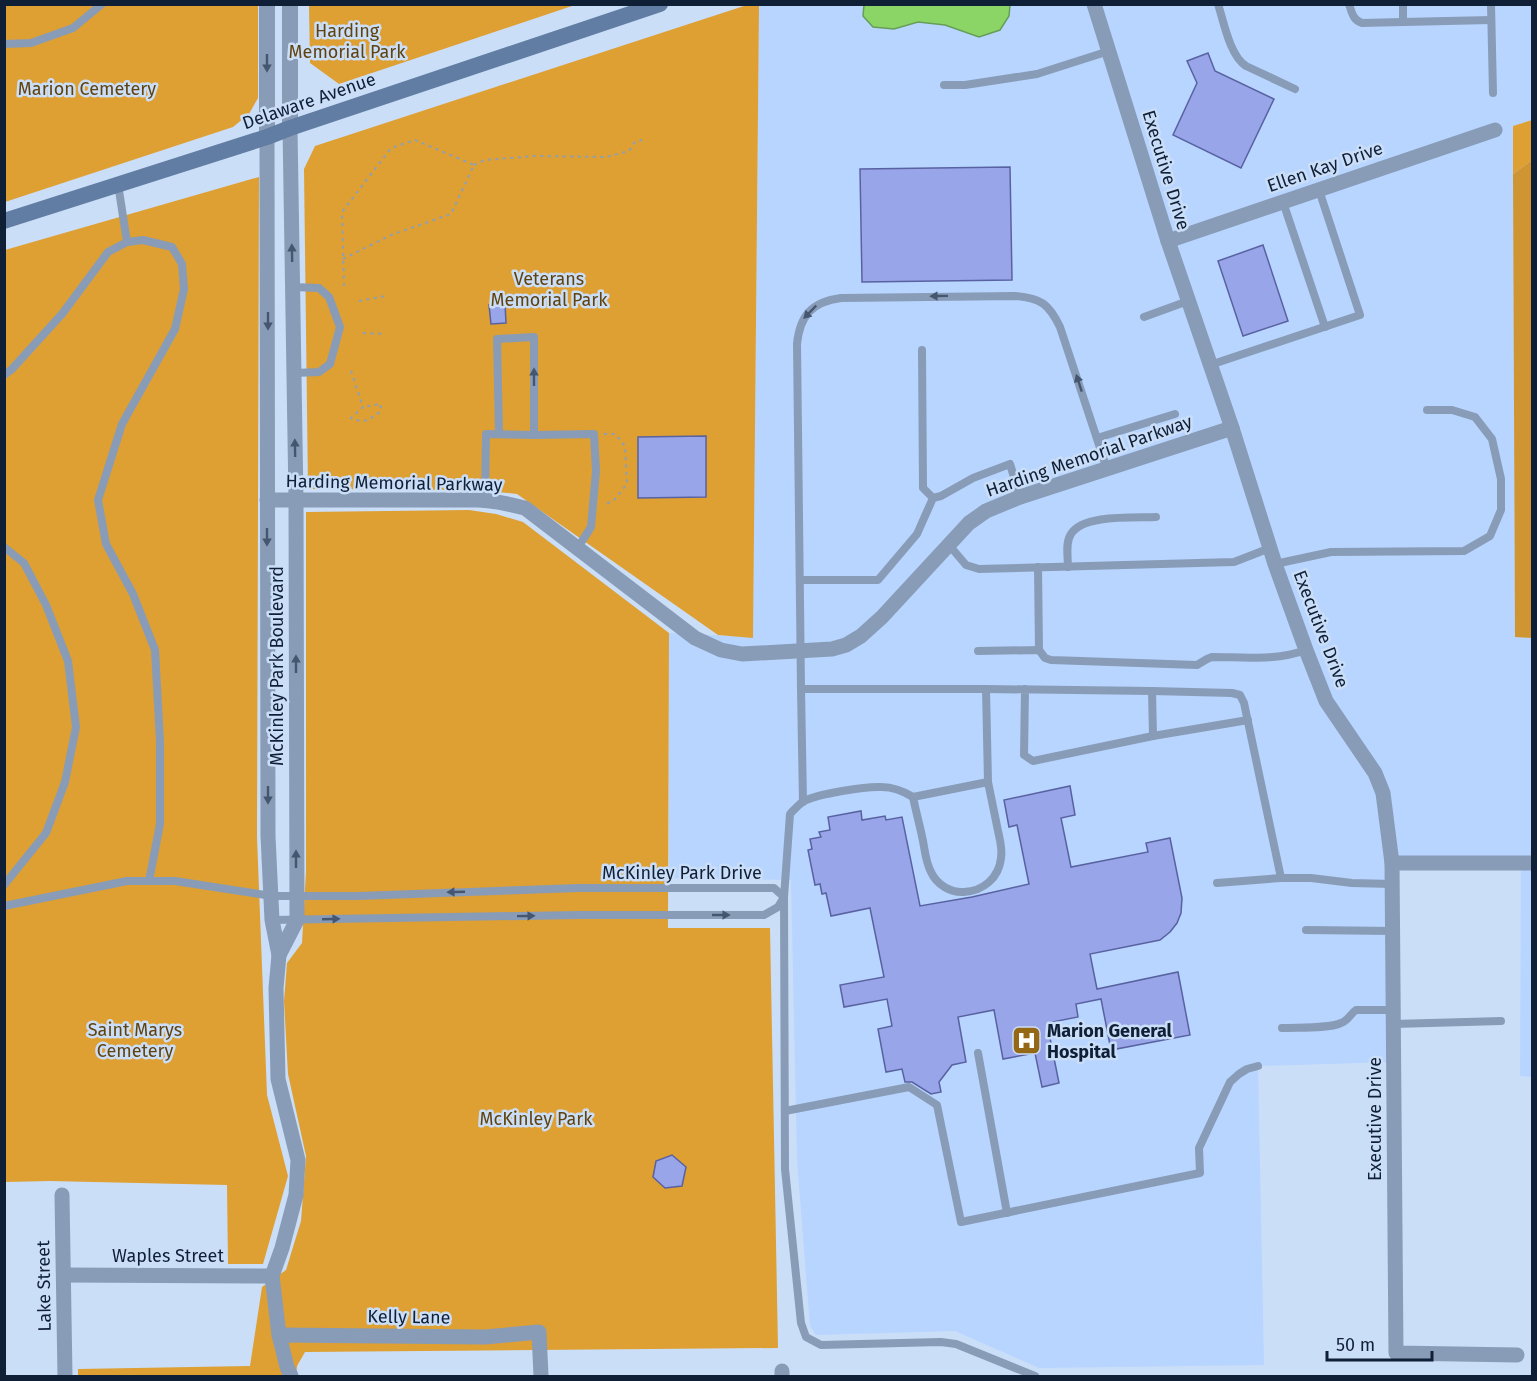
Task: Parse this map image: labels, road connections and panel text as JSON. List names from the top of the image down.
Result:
{
  "streets": {
    "main road": ["Delaware Avenue"],
    "street": [
      "Ellen Kay Drive",
      "Executive Drive",
      "Harding Memorial Parkway",
      "McKinley Park Boulevard",
      "Waples Street",
      "Lake Street",
      "Kelly Lane"
    ],
    "lane": ["McKinley Park Drive"]
  },
  "crossings": [
    ["Delaware Avenue", "McKinley Park Boulevard"],
    ["Ellen Kay Drive", "Executive Drive"],
    ["Executive Drive", "Harding Memorial Parkway"],
    ["Harding Memorial Parkway", "McKinley Park Boulevard"],
    ["McKinley Park Boulevard", "McKinley Park Drive"],
    ["McKinley Park Boulevard", "Waples Street"],
    ["McKinley Park Boulevard", "Kelly Lane"],
    ["Waples Street", "Lake Street"]
  ],
  "parks": [
    "Harding Memorial Park",
    "Marion Cemetery",
    "Veterans Memorial Park",
    "Saint Marys Cemetery",
    "McKinley Park"
  ],
  "places": {
    "hospital": ["Marion General Hospital"]
  },
  "scale_bar": "50 m"
}
